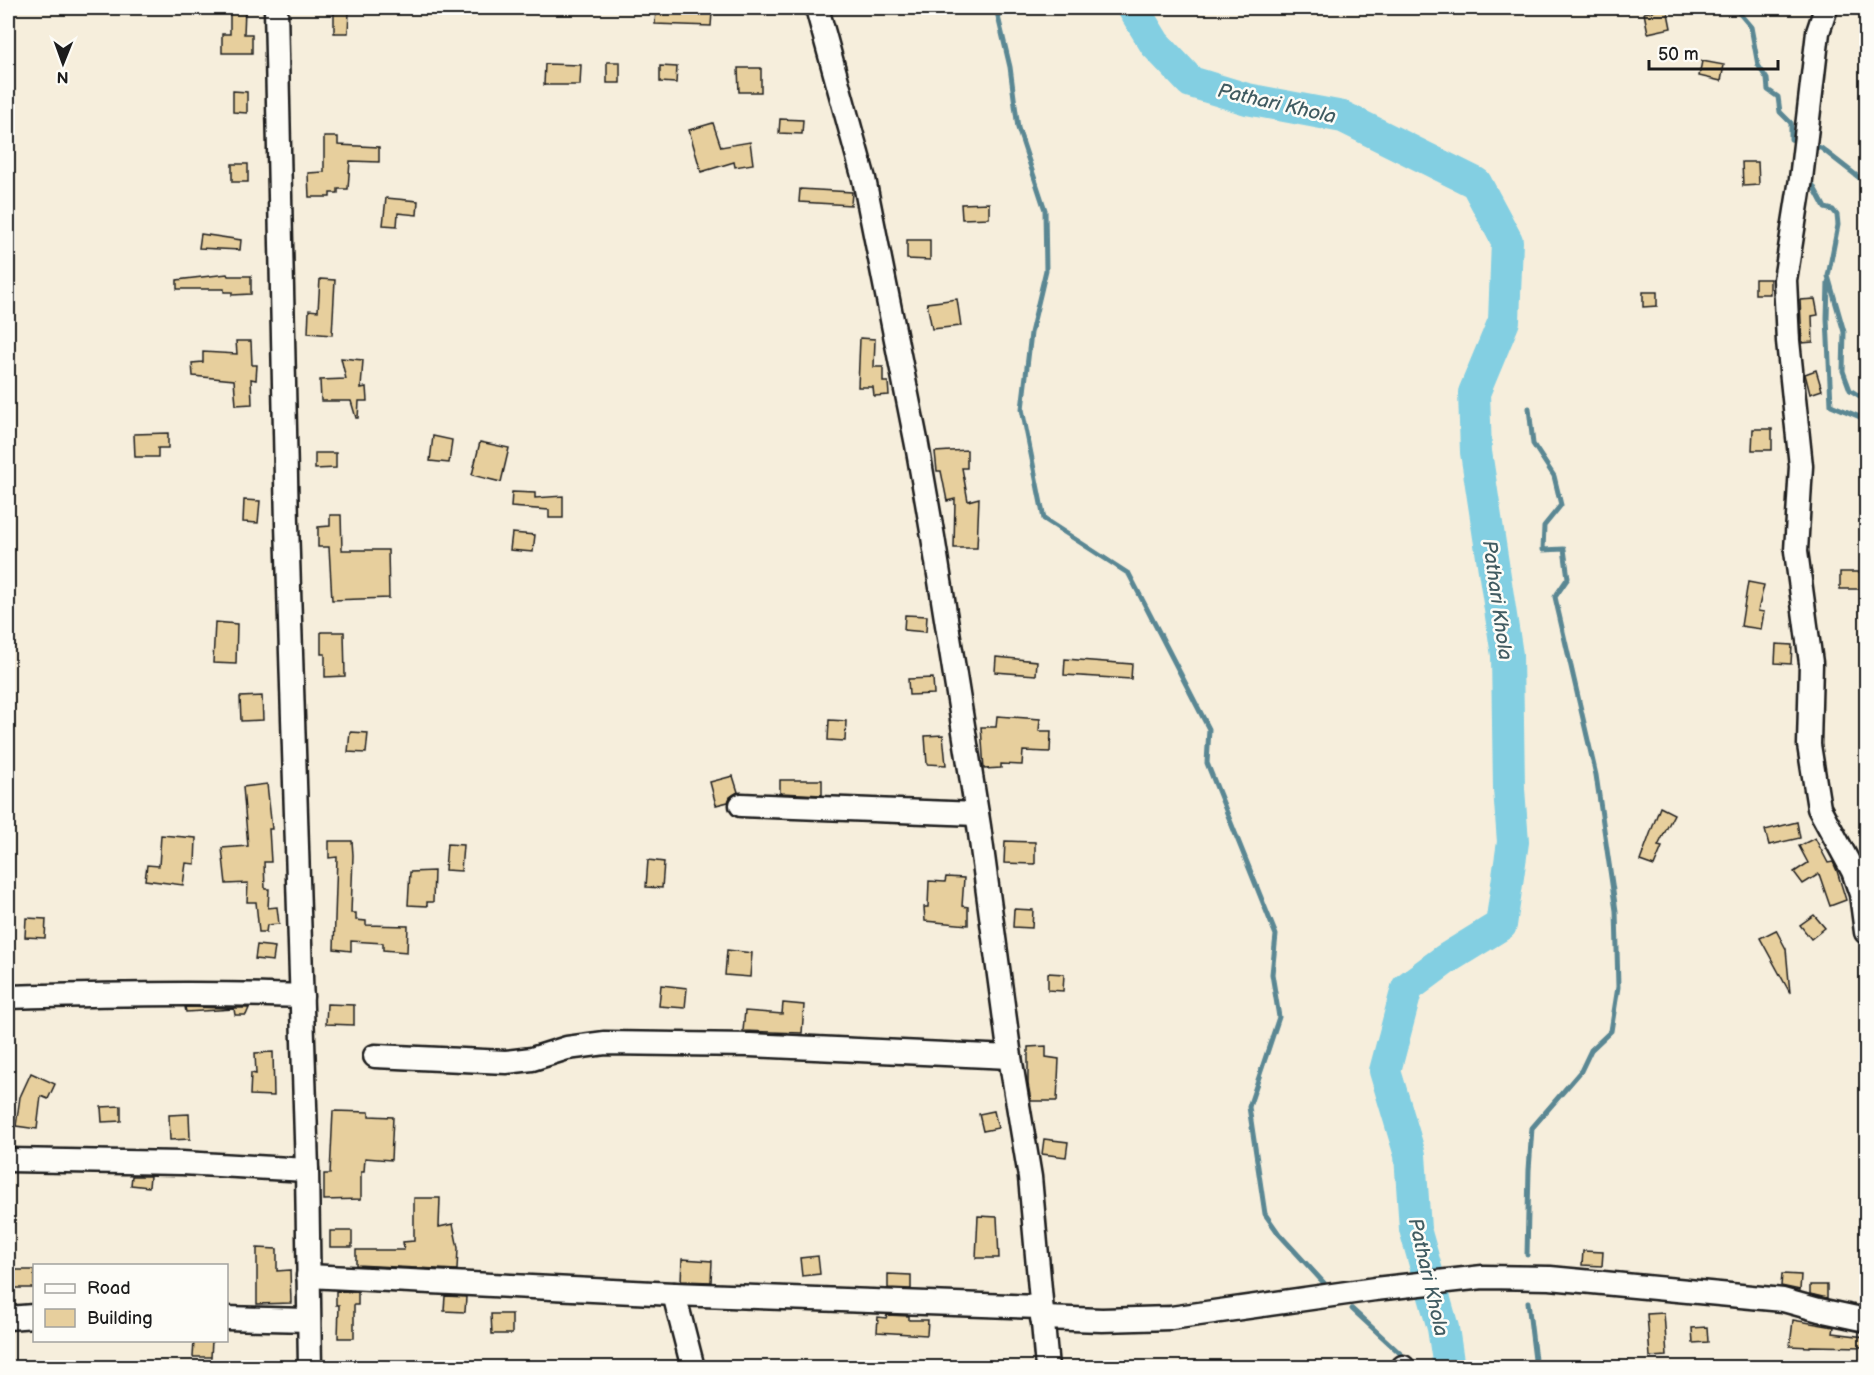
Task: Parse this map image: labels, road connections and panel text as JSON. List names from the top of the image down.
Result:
{
  "water": ["Pathari Khola"],
  "legend": ["Road", "Building"],
  "scale_bar": "50 m",
  "north": "bottom"
}
